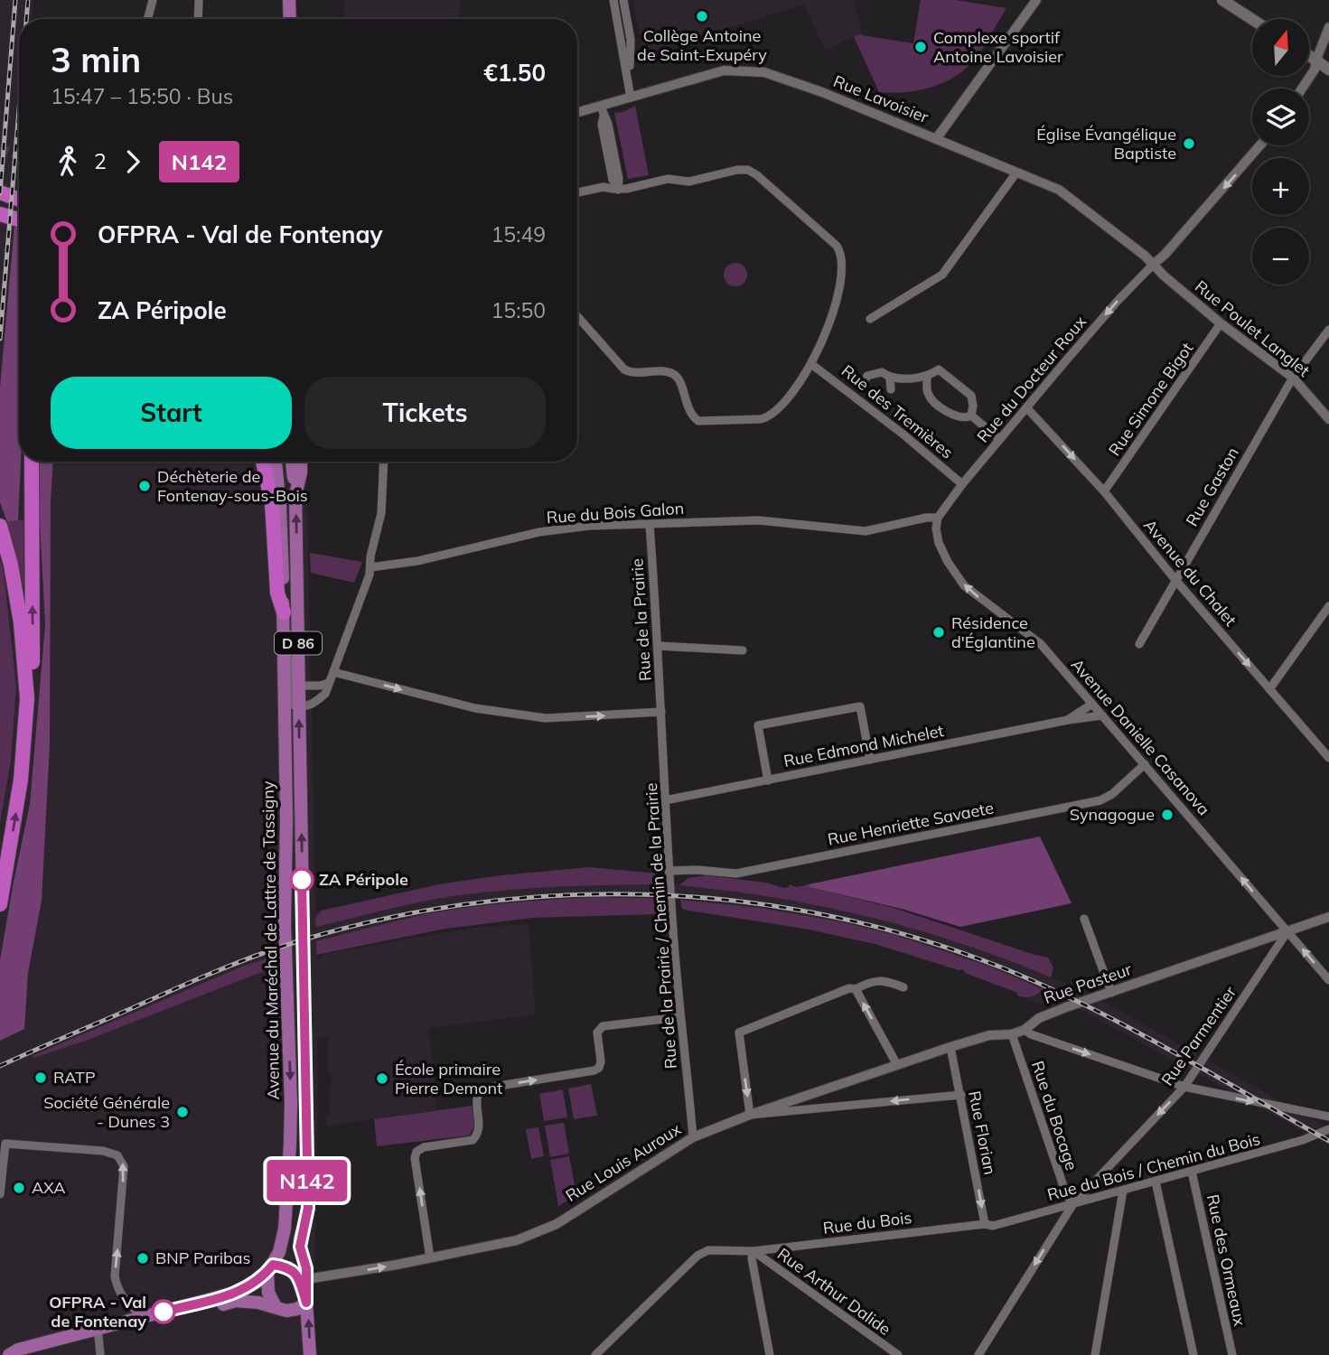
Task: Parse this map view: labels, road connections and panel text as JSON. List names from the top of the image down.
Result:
{
  "streets": {
    "main road": ["D 86", "Avenue du Maréchal de Lattre de Tassigny"],
    "street": [
      "Rue Lavoisier",
      "Rue Poulet Langlet",
      "Rue du Docteur Roux",
      "Rue Simone Bigot",
      "Rue des Tremières",
      "Rue Gaston",
      "Rue du Bois Galon",
      "Avenue du Chalet",
      "Rue de la Prairie",
      "Avenue Danielle Casanova",
      "Rue Edmond Michelet",
      "Rue Henriette Savaete",
      "Rue de la Prairie / Chemin de la Prairie",
      "Rue Pasteur",
      "Rue Parmentier",
      "Rue du Bocage",
      "Rue Florian",
      "Rue Louis Auroux",
      "Rue du Bois / Chemin du Bois",
      "Rue du Bois",
      "Rue des Ormeaux",
      "Rue Arthur Dalide"
    ]
  },
  "crossings": [
    ["Rue Lavoisier", "Rue Poulet Langlet"],
    ["Rue Lavoisier", "Rue du Docteur Roux"],
    ["Rue Poulet Langlet", "Rue du Docteur Roux"],
    ["Rue Poulet Langlet", "Rue Simone Bigot"],
    ["Rue Poulet Langlet", "Rue Gaston"],
    ["Rue du Docteur Roux", "Rue des Tremières"],
    ["Rue du Docteur Roux", "Rue du Bois Galon"],
    ["Rue du Docteur Roux", "Avenue du Chalet"],
    ["Rue du Docteur Roux", "Avenue Danielle Casanova"],
    ["Rue Simone Bigot", "Avenue du Chalet"],
    ["Rue Gaston", "Avenue du Chalet"],
    ["Rue du Bois Galon", "Rue de la Prairie"],
    ["Rue du Bois Galon", "Avenue Danielle Casanova"],
    ["Rue de la Prairie", "Rue de la Prairie / Chemin de la Prairie"],
    ["D 86", "Avenue du Maréchal de Lattre de Tassigny"],
    ["Avenue Danielle Casanova", "Rue Edmond Michelet"],
    ["Avenue Danielle Casanova", "Rue Henriette Savaete"],
    ["Avenue Danielle Casanova", "Rue Pasteur"],
    ["Avenue Danielle Casanova", "Rue Parmentier"],
    ["Rue Edmond Michelet", "Rue de la Prairie / Chemin de la Prairie"],
    ["Rue Henriette Savaete", "Rue de la Prairie / Chemin de la Prairie"],
    ["Rue de la Prairie / Chemin de la Prairie", "Rue Louis Auroux"],
    ["Avenue du Maréchal de Lattre de Tassigny", "Rue Louis Auroux"],
    ["Rue Pasteur", "Rue Parmentier"],
    ["Rue Pasteur", "Rue du Bocage"],
    ["Rue Pasteur", "Rue Florian"],
    ["Rue Pasteur", "Rue Louis Auroux"],
    ["Rue Parmentier", "Rue du Bocage"],
    ["Rue Parmentier", "Rue du Bois / Chemin du Bois"],
    ["Rue du Bocage", "Rue du Bois / Chemin du Bois"],
    ["Rue Florian", "Rue Louis Auroux"],
    ["Rue Florian", "Rue du Bois / Chemin du Bois"],
    ["Rue Florian", "Rue du Bois"],
    ["Rue du Bois / Chemin du Bois", "Rue du Bois"],
    ["Rue du Bois / Chemin du Bois", "Rue des Ormeaux"],
    ["Rue du Bois", "Rue Arthur Dalide"]
  ],
  "one_way": [
    "Rue du Docteur Roux",
    "Avenue du Chalet",
    "Avenue Danielle Casanova",
    "Rue Parmentier",
    "Rue Florian"
  ],
  "places": [
    "Collège Antoine de Saint-Exupéry",
    "Complexe sportif Antoine Lavoisier",
    "Église Évangélique Baptiste",
    "Déchèterie de Fontenay-sous-Bois",
    "Résidence d'Églantine",
    "Synagogue",
    "ZA Péripole",
    "RATP",
    "École primaire Pierre Demont",
    "Société Générale - Dunes 3",
    "AXA",
    "BNP Paribas",
    "OFPRA - Val de Fontenay"
  ],
  "lines": ["bus line N142"],
  "north": "top",
  "page": {
    "on_map": "N142",
    "map_buttons": ["+", "−"],
    "heading": ["3 min", "15:47 – 15:50 · Bus", "€1.50"],
    "legs": ["2", "N142"],
    "list": [
      {
        "name": "OFPRA - Val de Fontenay",
        "value": "15:49"
      },
      {
        "name": "ZA Péripole",
        "value": "15:50"
      }
    ],
    "buttons": ["Start", "Tickets"]
  }
}
